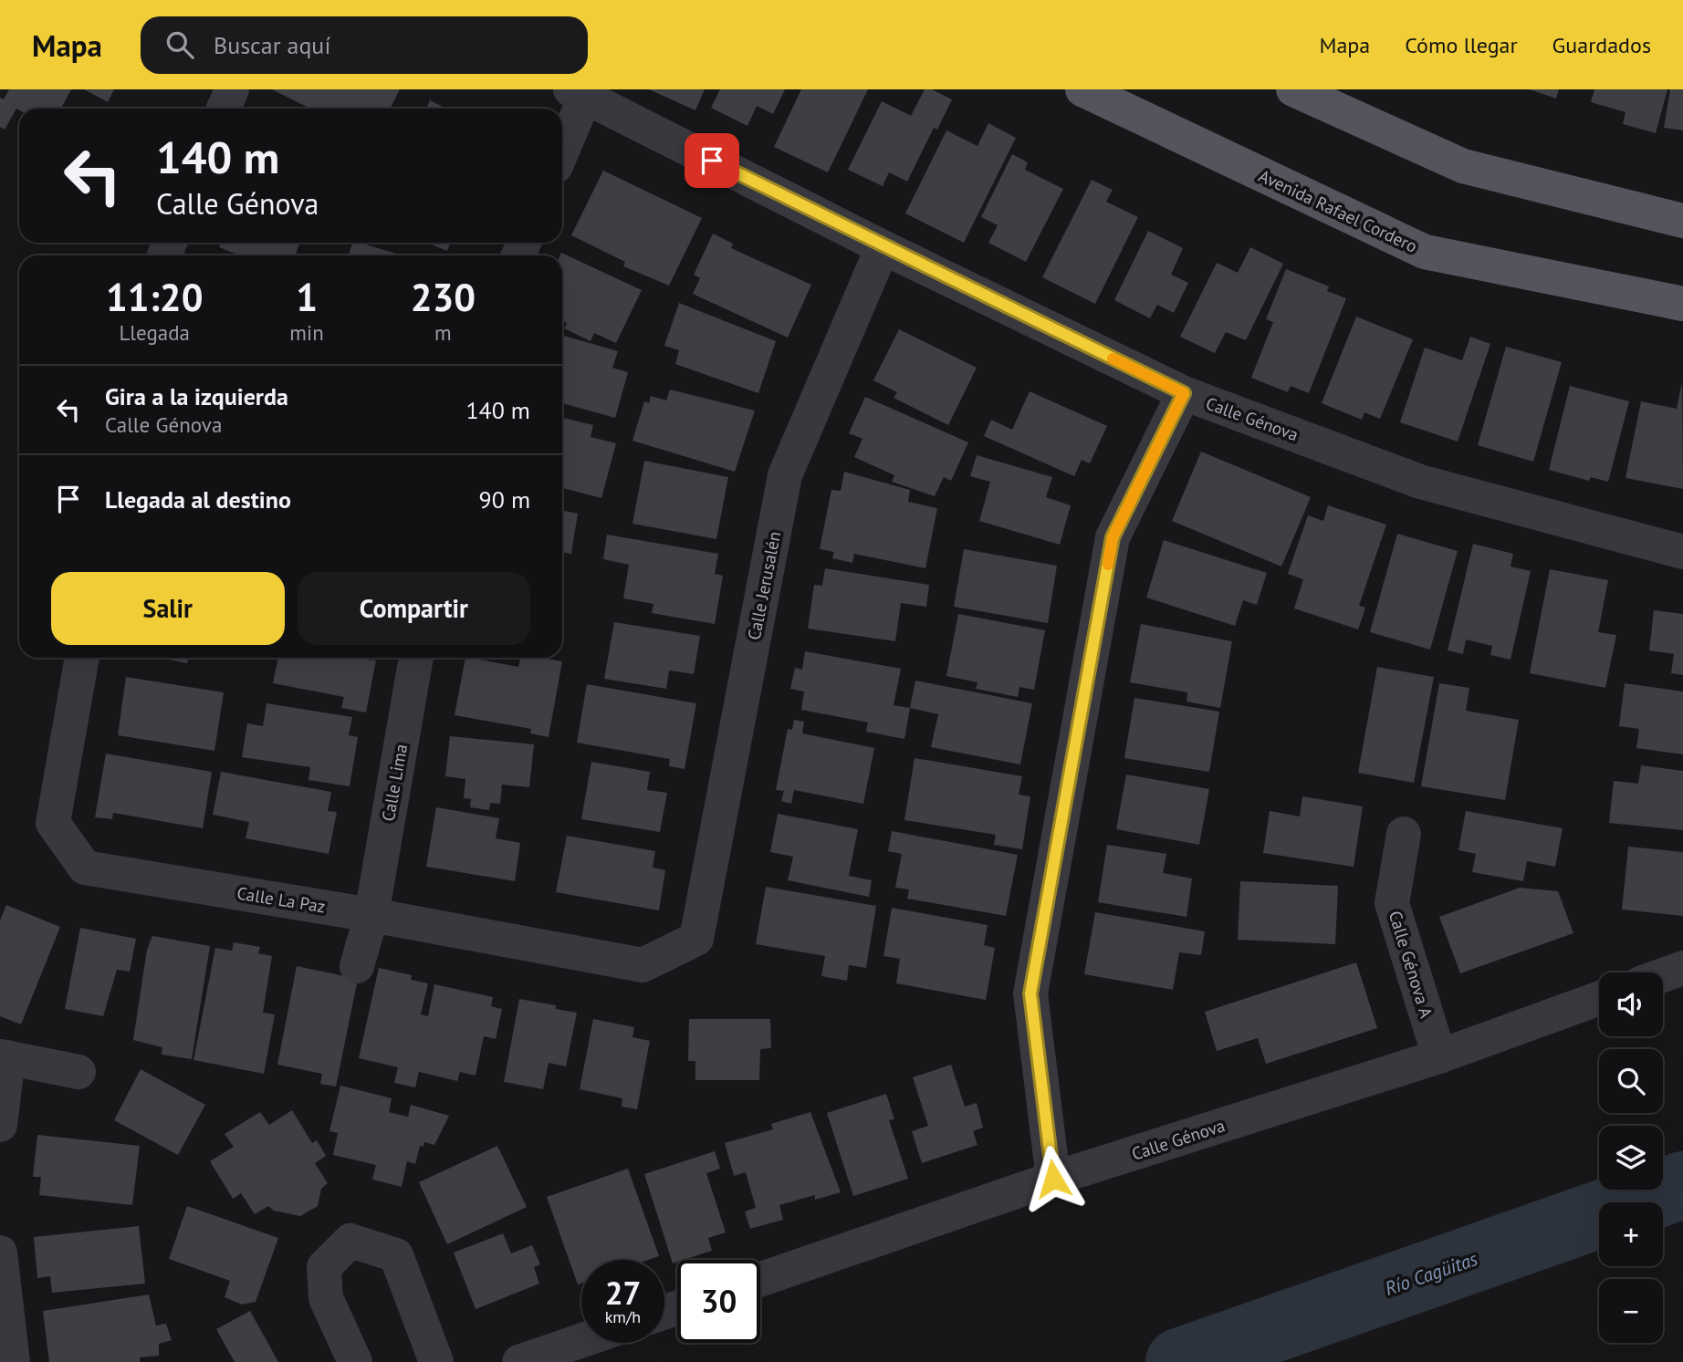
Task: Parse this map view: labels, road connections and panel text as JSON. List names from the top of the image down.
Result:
{
  "streets": {
    "main road": ["Avenida Rafael Cordero"],
    "street": [
      "Calle Génova",
      "Calle Jerusalén",
      "Calle Lima",
      "Calle La Paz",
      "Calle Génova A"
    ]
  },
  "crossings": [
    ["Calle Génova", "Calle Jerusalén"],
    ["Calle Génova", "Calle Génova A"],
    ["Calle Jerusalén", "Calle La Paz"],
    ["Calle Lima", "Calle La Paz"]
  ],
  "water": ["Río Cagüitas"],
  "page": {
    "header": "Mapa",
    "search": "Buscar aquí",
    "nav": ["Mapa", "Cómo llegar", "Guardados"],
    "turn": ["140 m", "Calle Génova"],
    "eta": [
      "11:20",
      "Llegada",
      "1",
      "min",
      "230",
      "m"
    ],
    "list": [
      {
        "name": "Gira a la izquierda",
        "note": "Calle Génova",
        "value": "140 m"
      },
      {
        "name": "Llegada al destino",
        "value": "90 m"
      }
    ],
    "buttons": ["Salir", "Compartir"],
    "map_buttons": ["+", "−"],
    "speed": "27 km/h",
    "limit": "30"
  }
}
